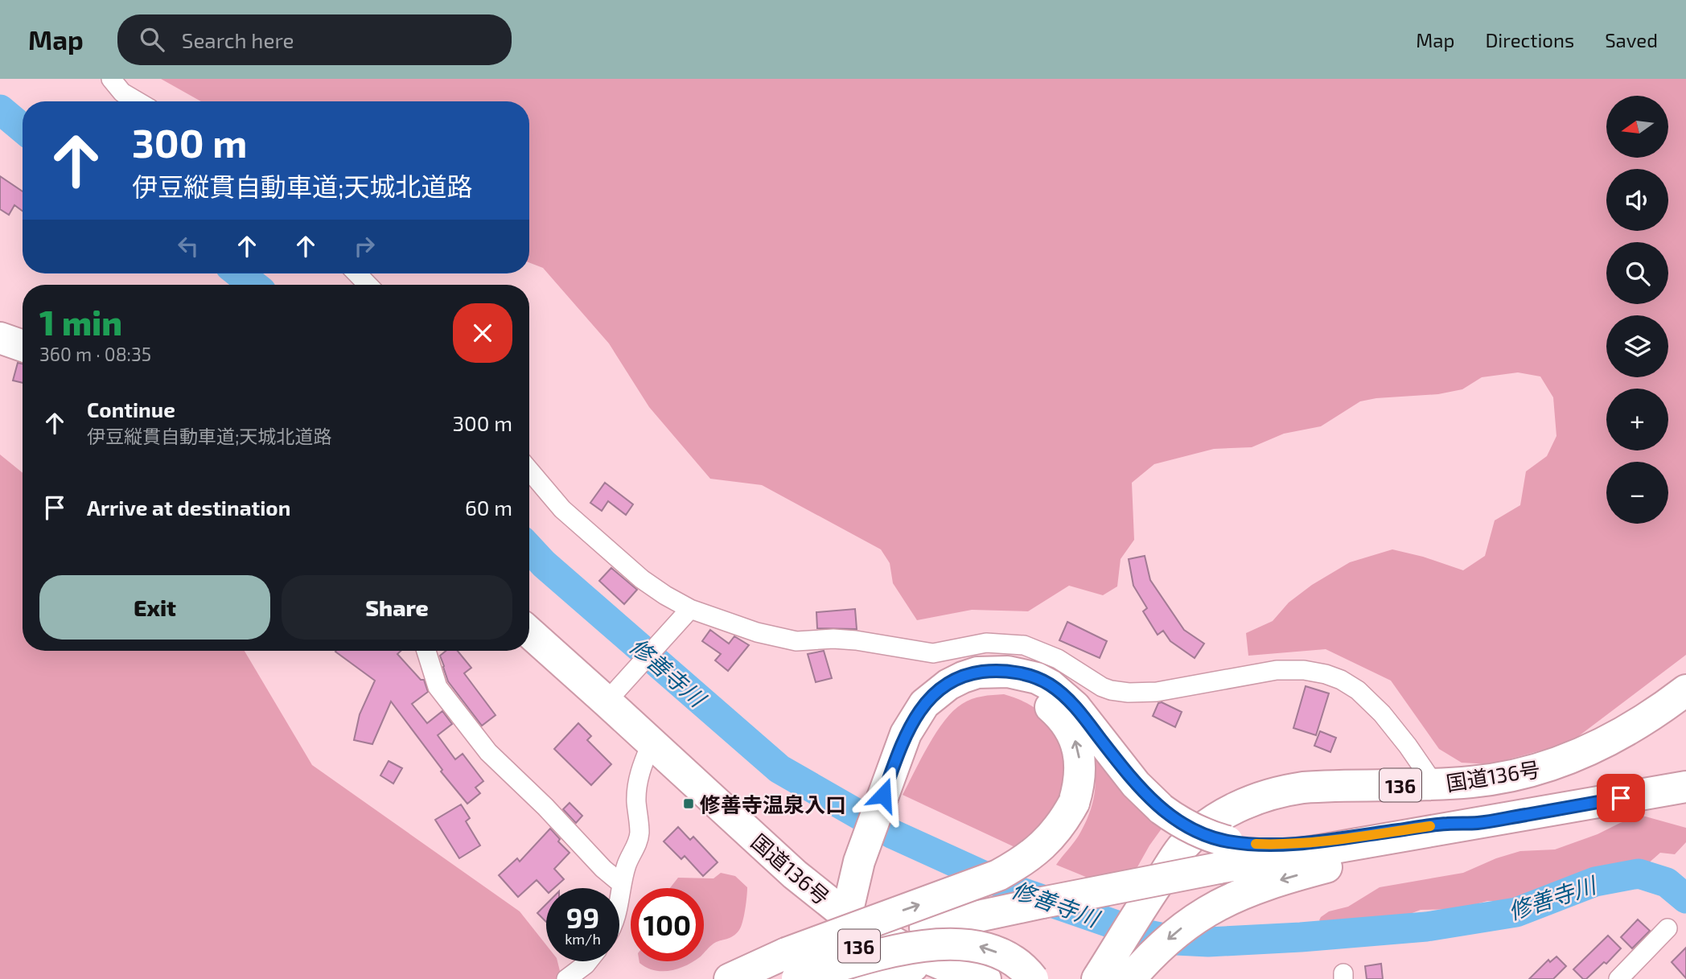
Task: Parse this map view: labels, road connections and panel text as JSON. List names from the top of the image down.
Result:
{
  "streets": {
    "highway": ["国道136号", "136"]
  },
  "water": ["修善寺川"],
  "places": {
    "transit": ["修善寺温泉入口"]
  },
  "north": "left",
  "page": {
    "header": "Map",
    "search": "Search here",
    "nav": ["Map", "Directions", "Saved"],
    "map_buttons": ["+", "−"],
    "turn": ["300 m", "伊豆縦貫自動車道;天城北道路"],
    "heading": ["1 min", "360 m · 08:35"],
    "list": [
      {
        "name": "Continue",
        "note": "伊豆縦貫自動車道;天城北道路",
        "value": "300 m"
      },
      {
        "name": "Arrive at destination",
        "value": "60 m"
      }
    ],
    "buttons": ["Exit", "Share"],
    "speed": "99 km/h",
    "limit": "100"
  }
}
